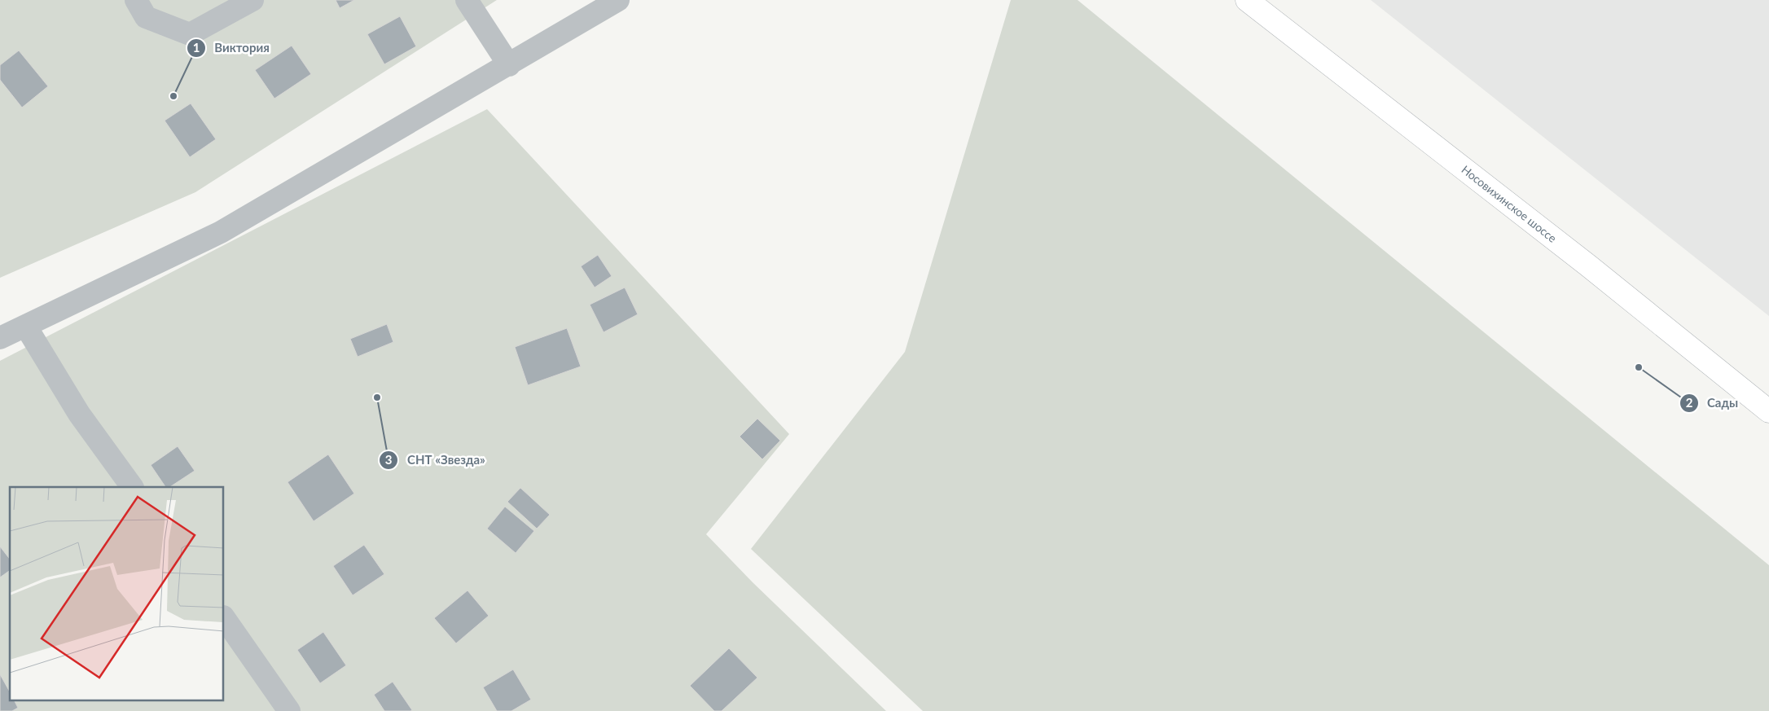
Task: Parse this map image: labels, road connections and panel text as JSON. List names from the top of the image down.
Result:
{
  "streets": {
    "main road": ["Носовихинское шоссе"]
  },
  "places": ["Виктория", "Сады", "СНТ «Звезда»"]
}
